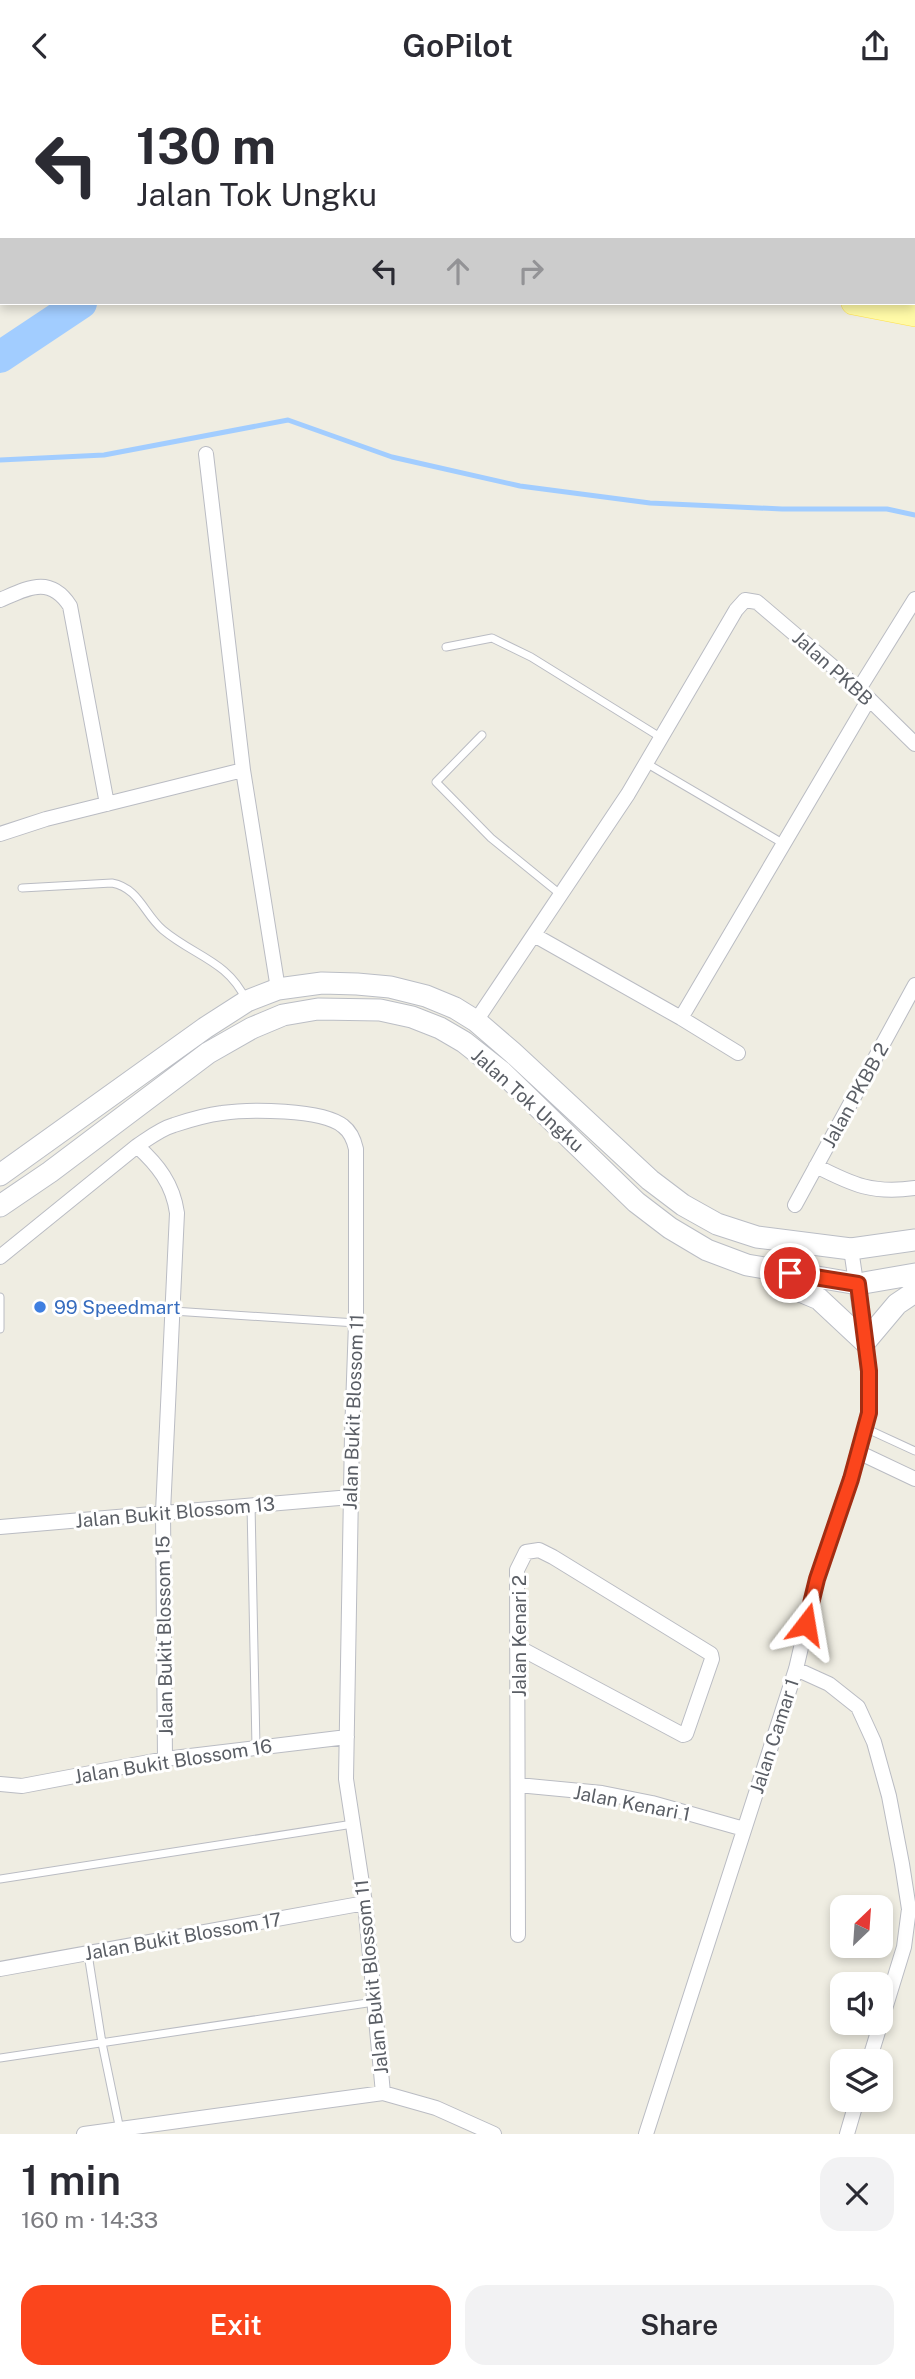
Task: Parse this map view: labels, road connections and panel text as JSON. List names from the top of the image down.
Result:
{
  "streets": {
    "main road": ["Jalan Tok Ungku"],
    "street": [
      "Jalan PKBB",
      "Jalan PKBB 2",
      "Jalan Bukit Blossom 11",
      "Jalan Bukit Blossom 13",
      "Jalan Bukit Blossom 15",
      "Jalan Kenari 2",
      "Jalan Camar 1",
      "Jalan Bukit Blossom 16",
      "Jalan Kenari 1",
      "Jalan Bukit Blossom 17"
    ]
  },
  "crossings": [
    ["Jalan Tok Ungku", "Jalan Camar 1"],
    ["Jalan Bukit Blossom 11", "Jalan Bukit Blossom 13"],
    ["Jalan Bukit Blossom 11", "Jalan Bukit Blossom 15"],
    ["Jalan Bukit Blossom 11", "Jalan Bukit Blossom 16"],
    ["Jalan Bukit Blossom 11", "Jalan Bukit Blossom 17"],
    ["Jalan Bukit Blossom 13", "Jalan Bukit Blossom 15"],
    ["Jalan Bukit Blossom 15", "Jalan Bukit Blossom 16"],
    ["Jalan Kenari 2", "Jalan Kenari 1"],
    ["Jalan Camar 1", "Jalan Kenari 1"]
  ],
  "places": ["99 Speedmart"],
  "north": "top right",
  "page": {
    "header": "GoPilot",
    "turn": ["130 m", "Jalan Tok Ungku"],
    "heading": ["1 min", "160 m · 14:33"],
    "buttons": ["Exit", "Share"]
  }
}
